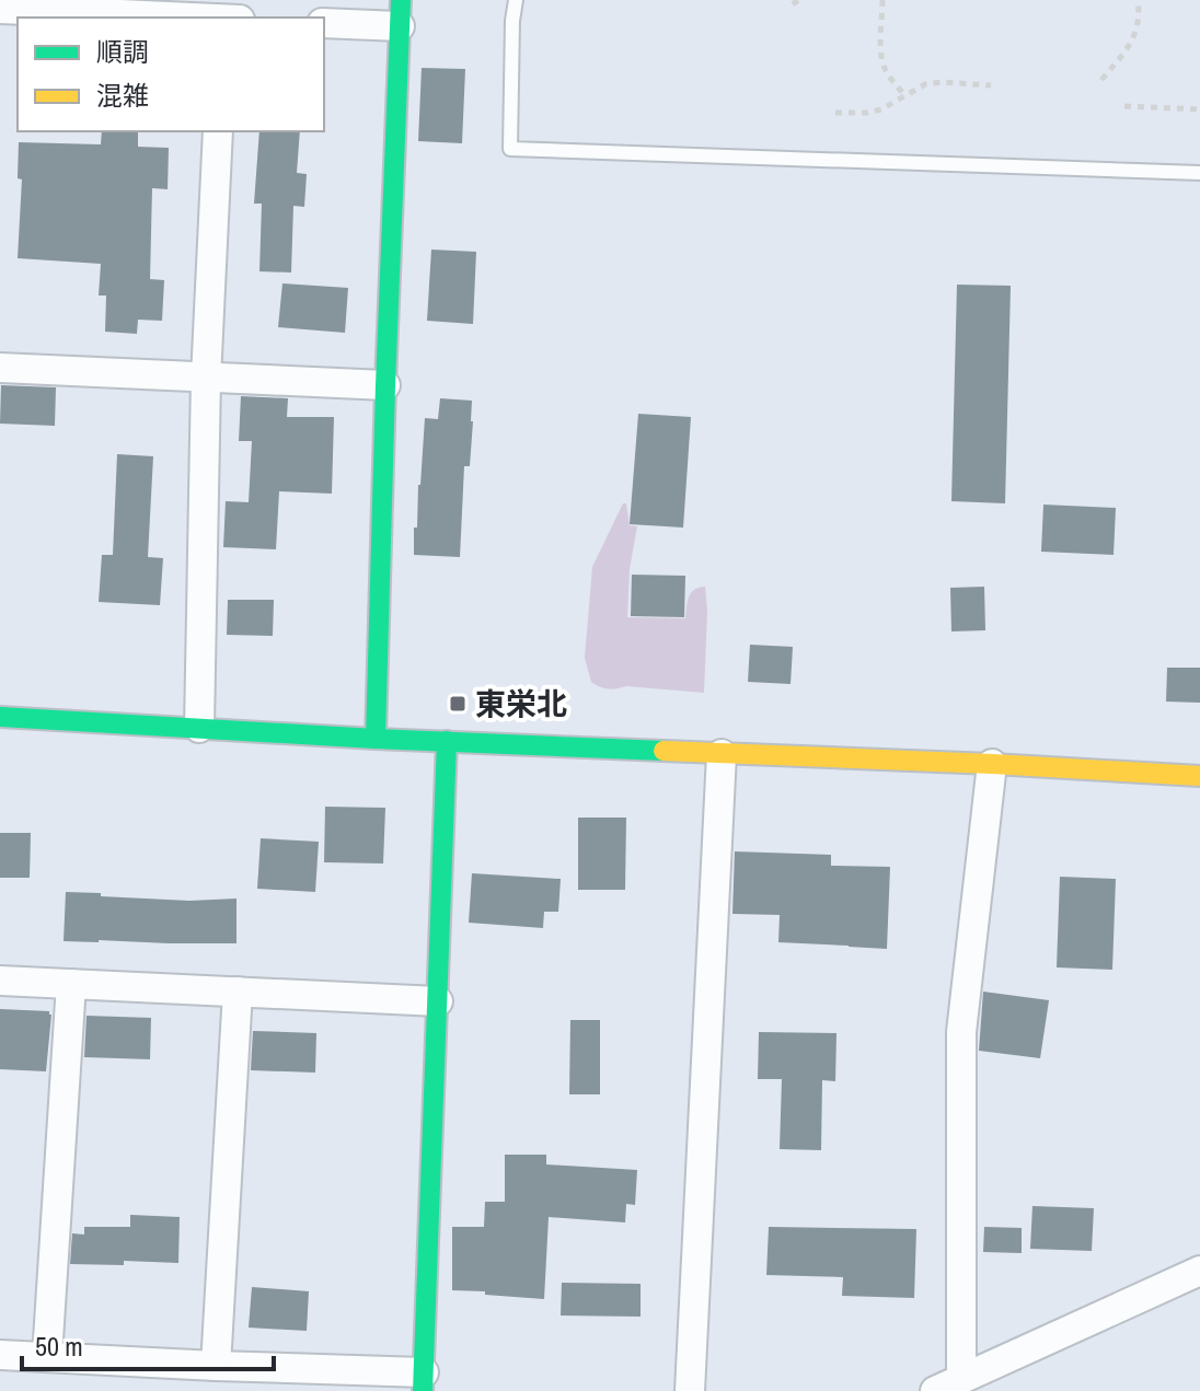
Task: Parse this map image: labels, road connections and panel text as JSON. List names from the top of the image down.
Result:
{
  "places": {
    "transit": ["東栄北"]
  },
  "legend": ["順調", "混雑"],
  "scale_bar": "50 m"
}
